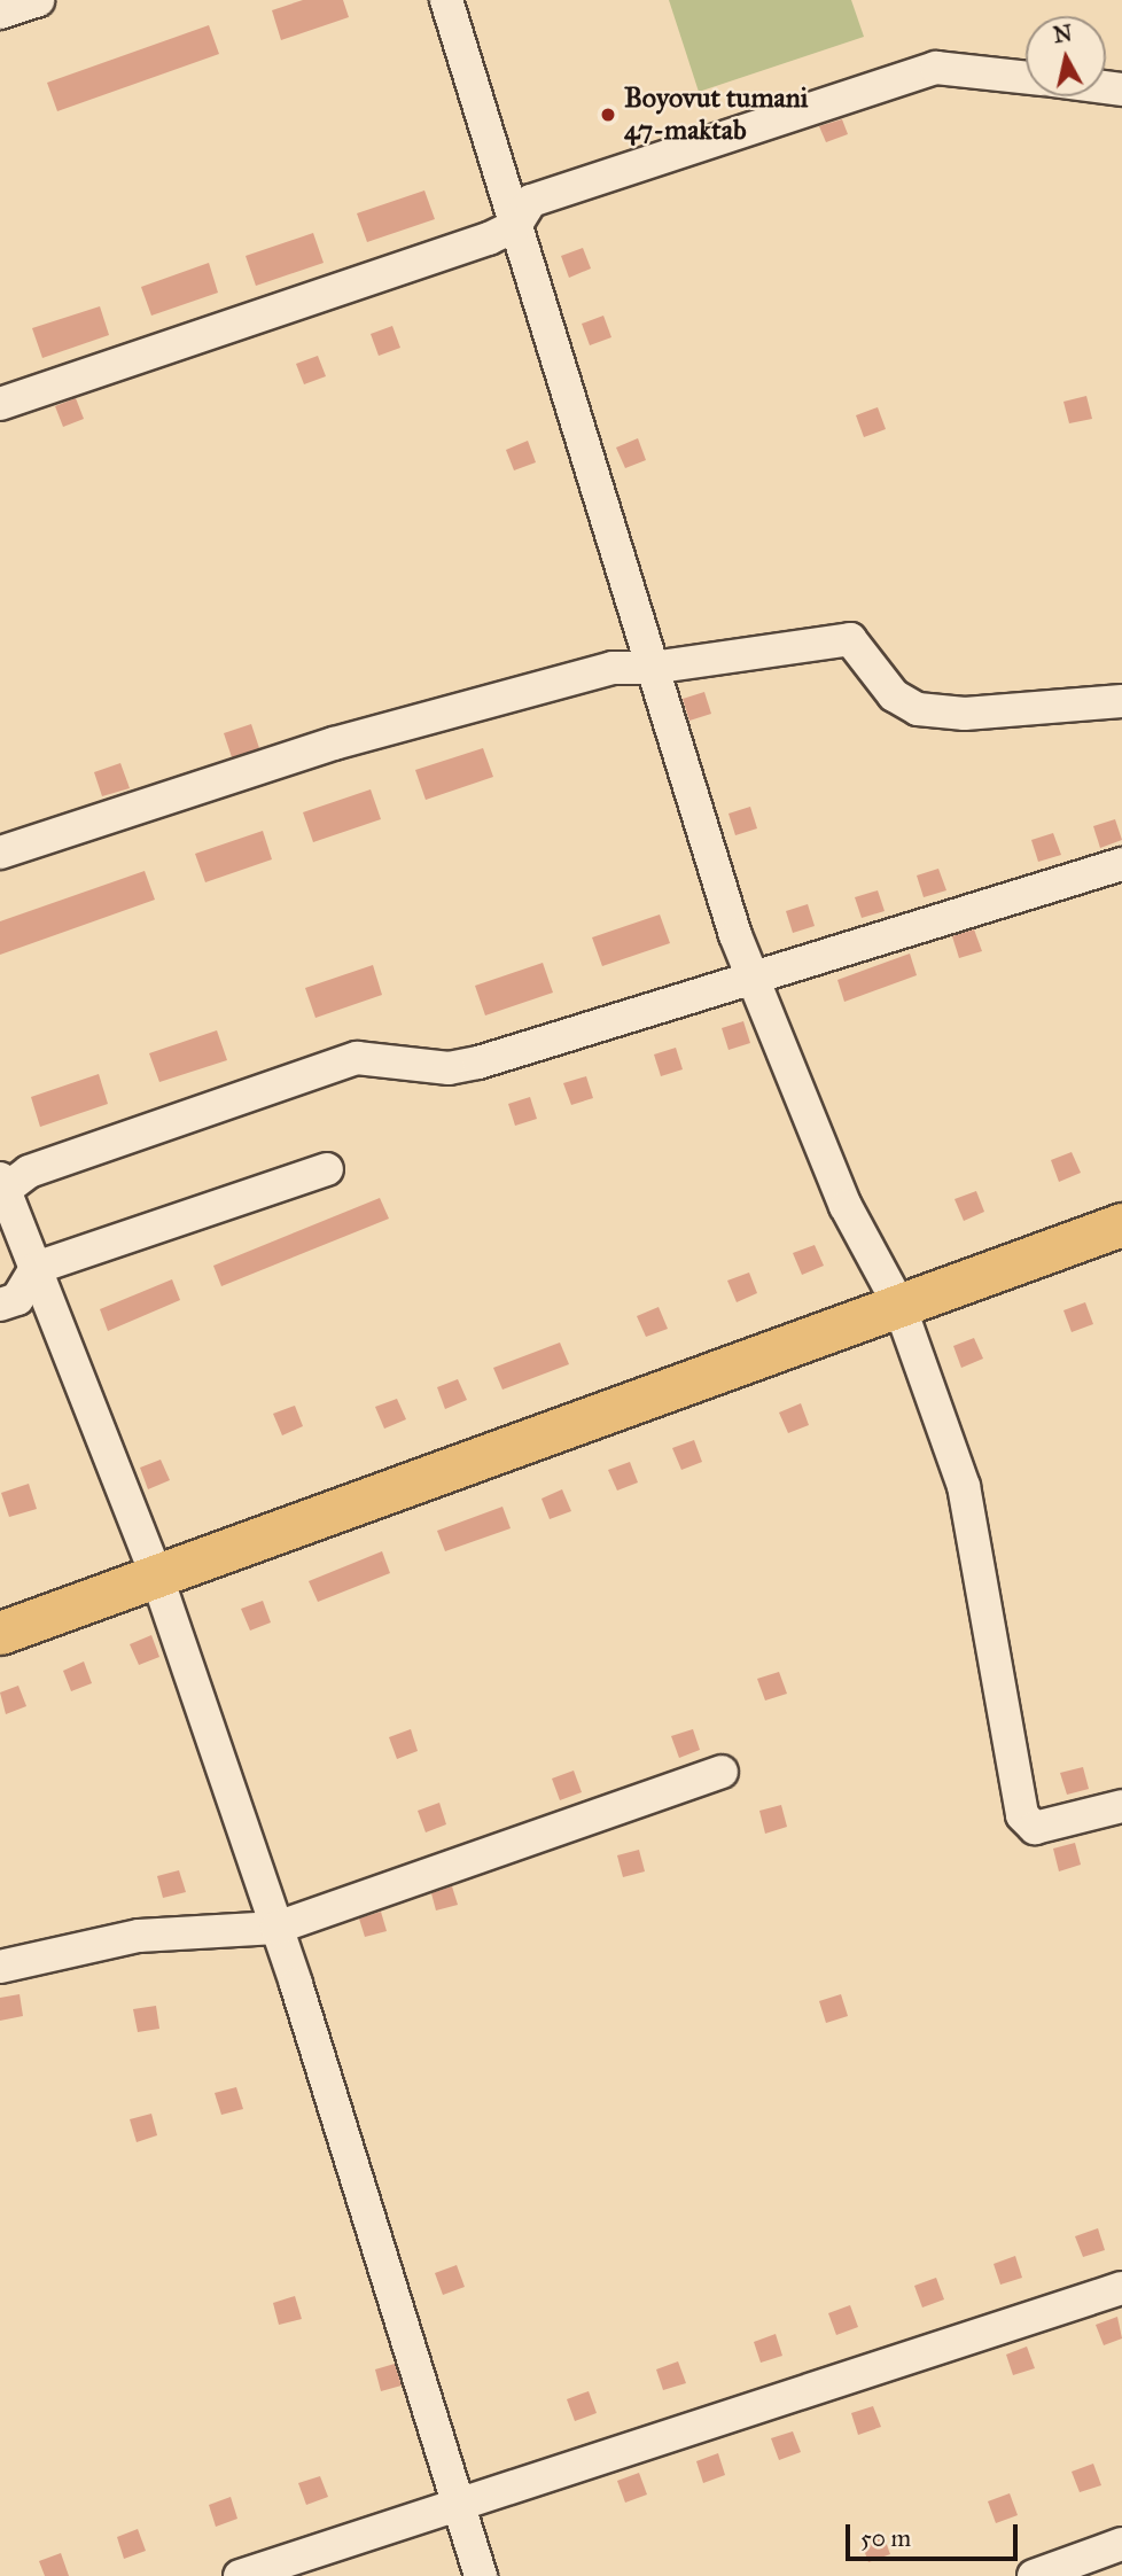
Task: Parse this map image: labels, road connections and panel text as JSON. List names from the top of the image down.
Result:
{
  "places": ["Boyovut tumani 47-maktab"],
  "scale_bar": "50 m",
  "north": "top"
}
